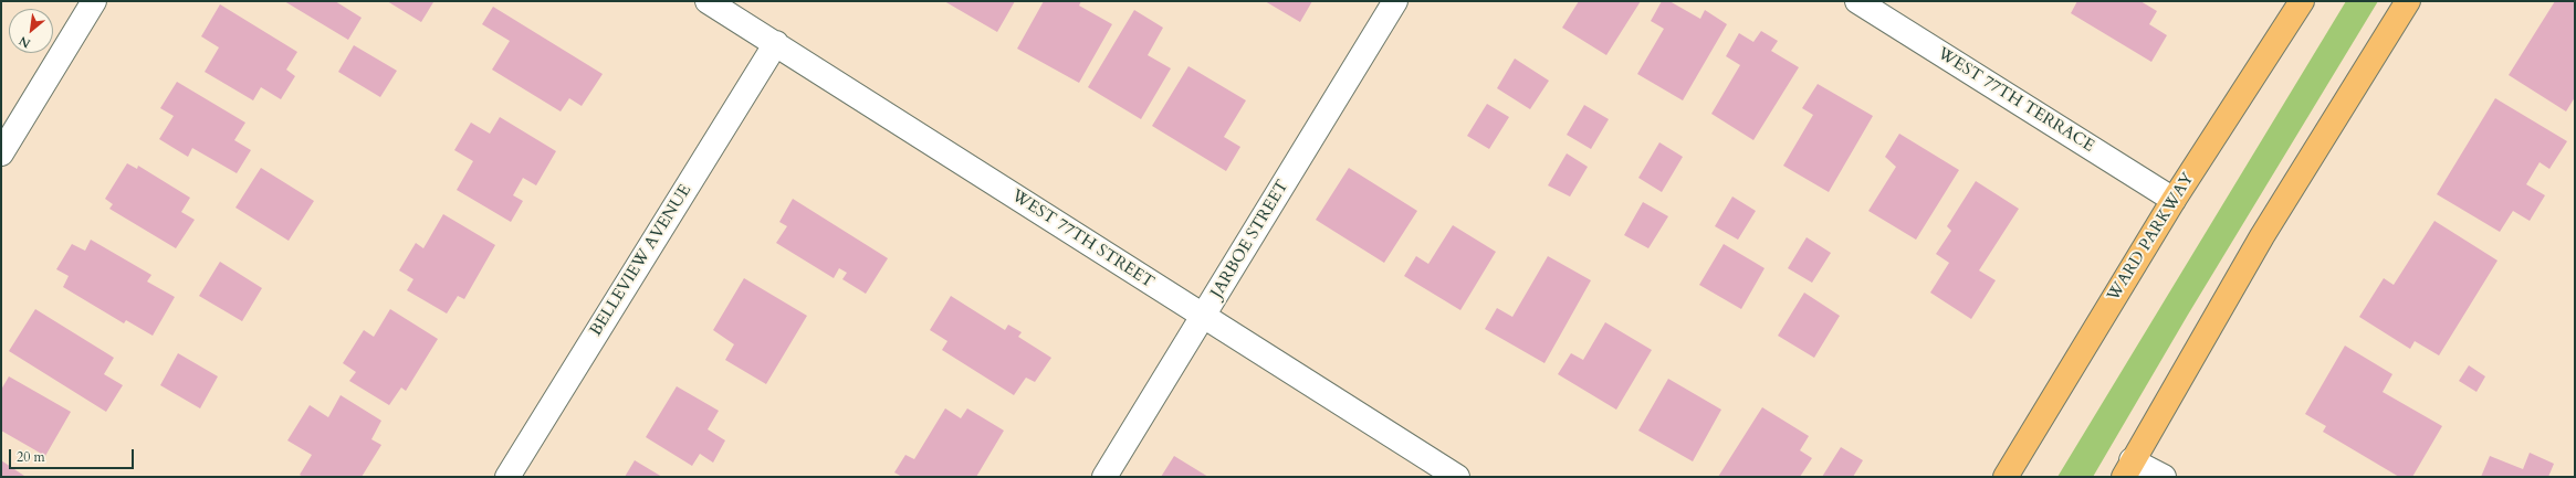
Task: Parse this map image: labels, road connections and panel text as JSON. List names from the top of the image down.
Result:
{
  "streets": {
    "main road": ["WARD PARKWAY"],
    "street": [
      "WEST 77TH TERRACE",
      "WEST 77TH STREET",
      "JARBOE STREET",
      "BELLEVIEW AVENUE"
    ]
  },
  "crossings": [
    ["WEST 77TH TERRACE", "WARD PARKWAY"],
    ["WEST 77TH STREET", "JARBOE STREET"],
    ["WEST 77TH STREET", "BELLEVIEW AVENUE"]
  ],
  "scale_bar": "20 m",
  "north": "bottom left"
}
